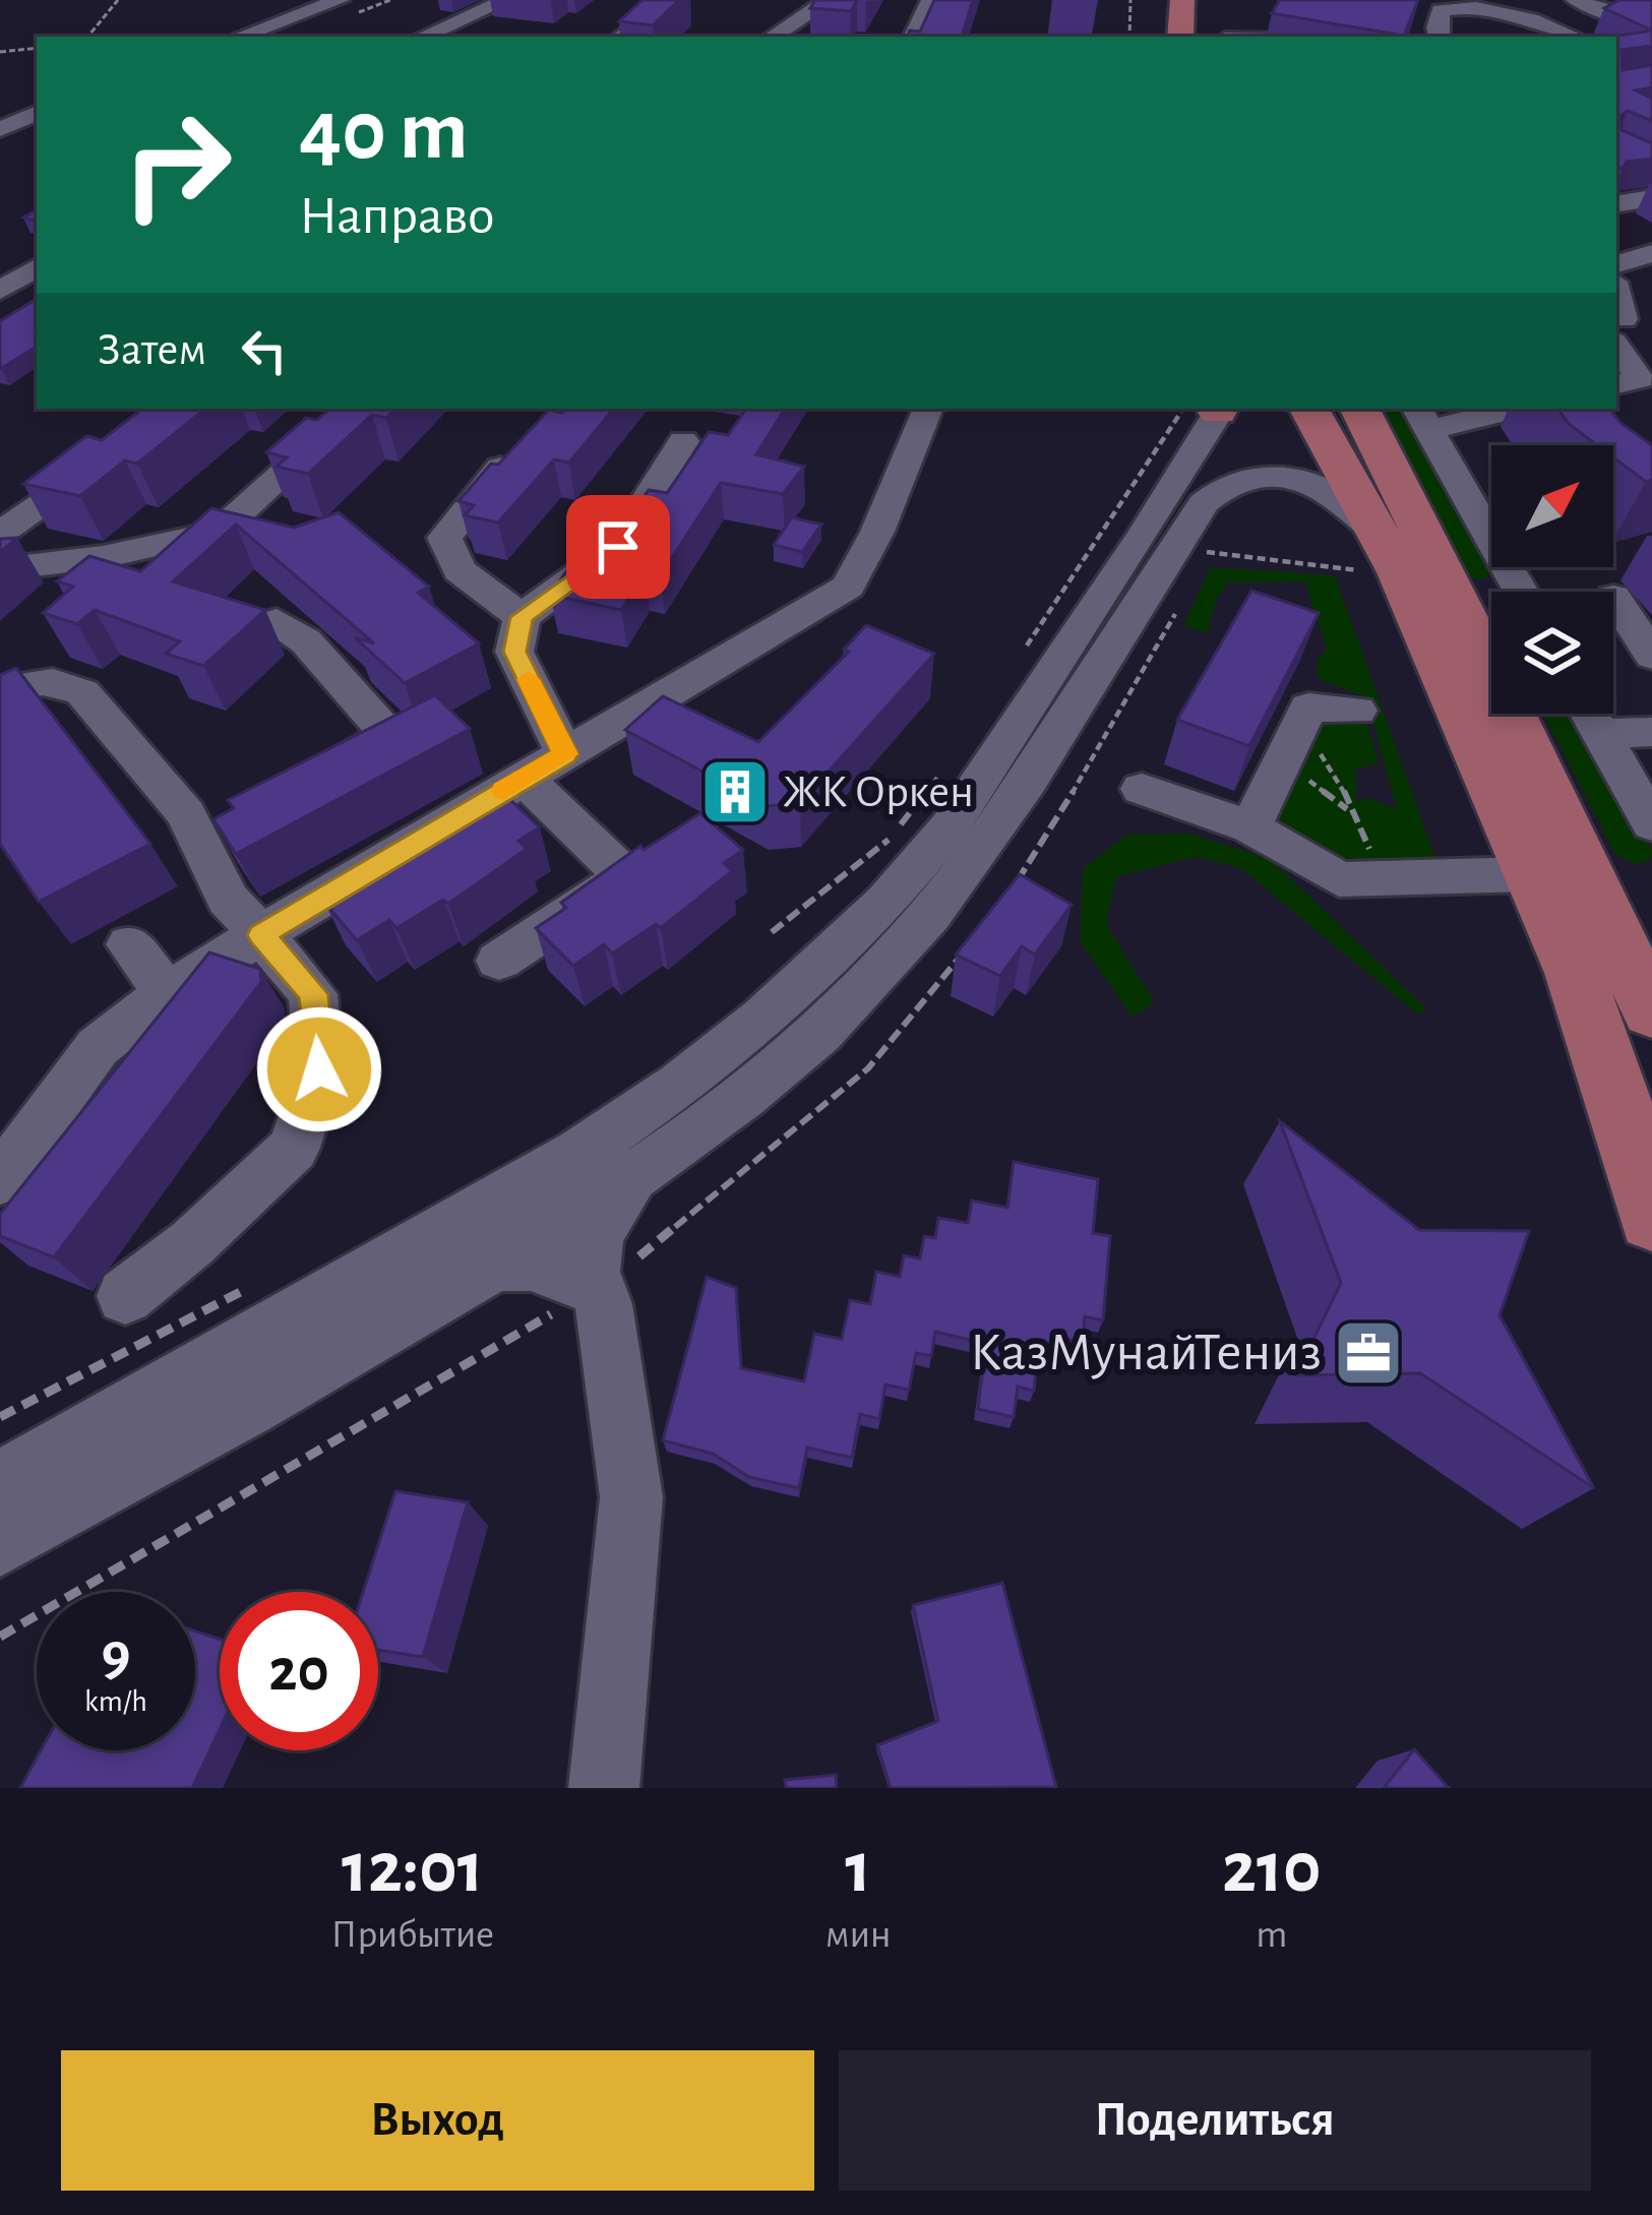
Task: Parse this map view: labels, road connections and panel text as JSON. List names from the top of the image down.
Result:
{
  "places": {
    "building": ["ЖК Оркен"],
    "office": ["КазМунайТениз"]
  },
  "north": "top right",
  "page": {
    "turn": ["40 m", "Направо"],
    "then": "Затем",
    "speed": "9 km/h",
    "limit": "20",
    "eta": [
      "12:01",
      "Прибытие",
      "1",
      "мин",
      "210",
      "m"
    ],
    "buttons": ["Выход", "Поделиться"]
  }
}
